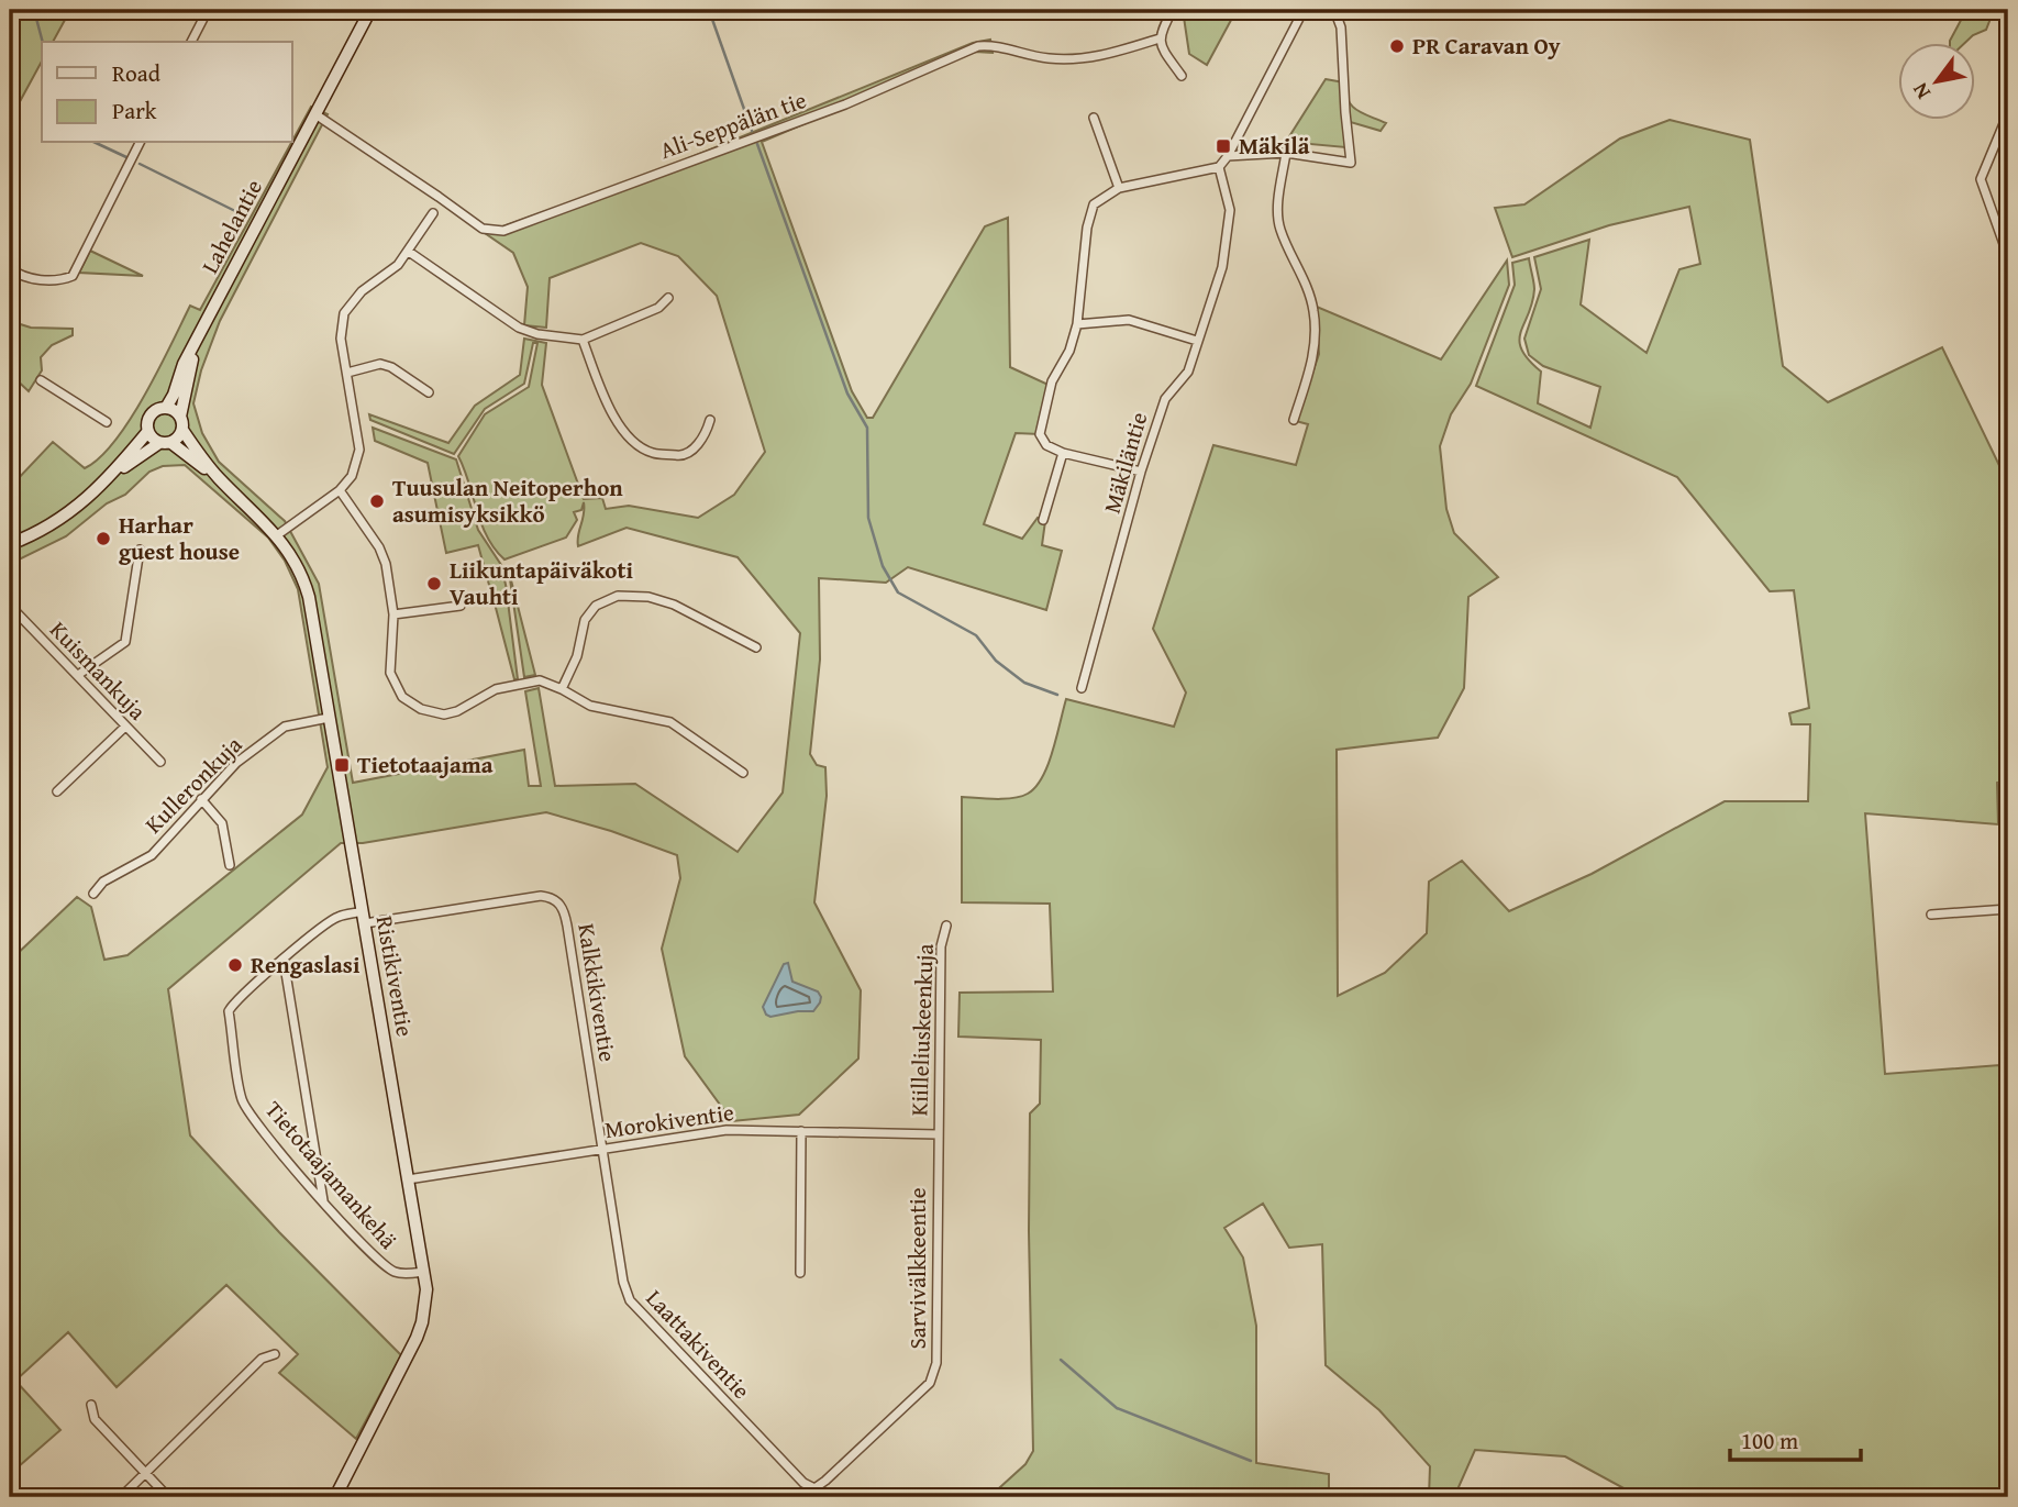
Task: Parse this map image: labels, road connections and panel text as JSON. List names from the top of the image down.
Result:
{
  "streets": {
    "street": [
      "Ali-Seppälän tie",
      "Lahelantie",
      "Mäkiläntie",
      "Kuismankuja",
      "Kulleronkuja",
      "Ristikiventie",
      "Kalkkikiventie",
      "Kiilleliuskeenkuja",
      "Morokiventie",
      "Tietotaajamankehä",
      "Sarvivälkkeentie",
      "Laattakiventie"
    ]
  },
  "crossings": [
    ["Ali-Seppälän tie", "Lahelantie"],
    ["Lahelantie", "Ristikiventie"],
    ["Kulleronkuja", "Ristikiventie"],
    ["Ristikiventie", "Kalkkikiventie"],
    ["Ristikiventie", "Morokiventie"],
    ["Ristikiventie", "Tietotaajamankehä"],
    ["Kalkkikiventie", "Morokiventie"],
    ["Kalkkikiventie", "Tietotaajamankehä"],
    ["Kalkkikiventie", "Laattakiventie"],
    ["Kiilleliuskeenkuja", "Morokiventie"],
    ["Kiilleliuskeenkuja", "Sarvivälkkeentie"],
    ["Morokiventie", "Sarvivälkkeentie"],
    ["Morokiventie", "Laattakiventie"],
    ["Sarvivälkkeentie", "Laattakiventie"]
  ],
  "places": {
    "other": [
      "PR Caravan Oy",
      "Tuusulan Neitoperhon asumisyksikkö",
      "Harhar guest house",
      "Liikuntapäiväkoti Vauhti",
      "Rengaslasi"
    ],
    "transit": ["Mäkilä", "Tietotaajama"]
  },
  "legend": ["Road", "Park"],
  "scale_bar": "100 m",
  "north": "bottom left"
}
